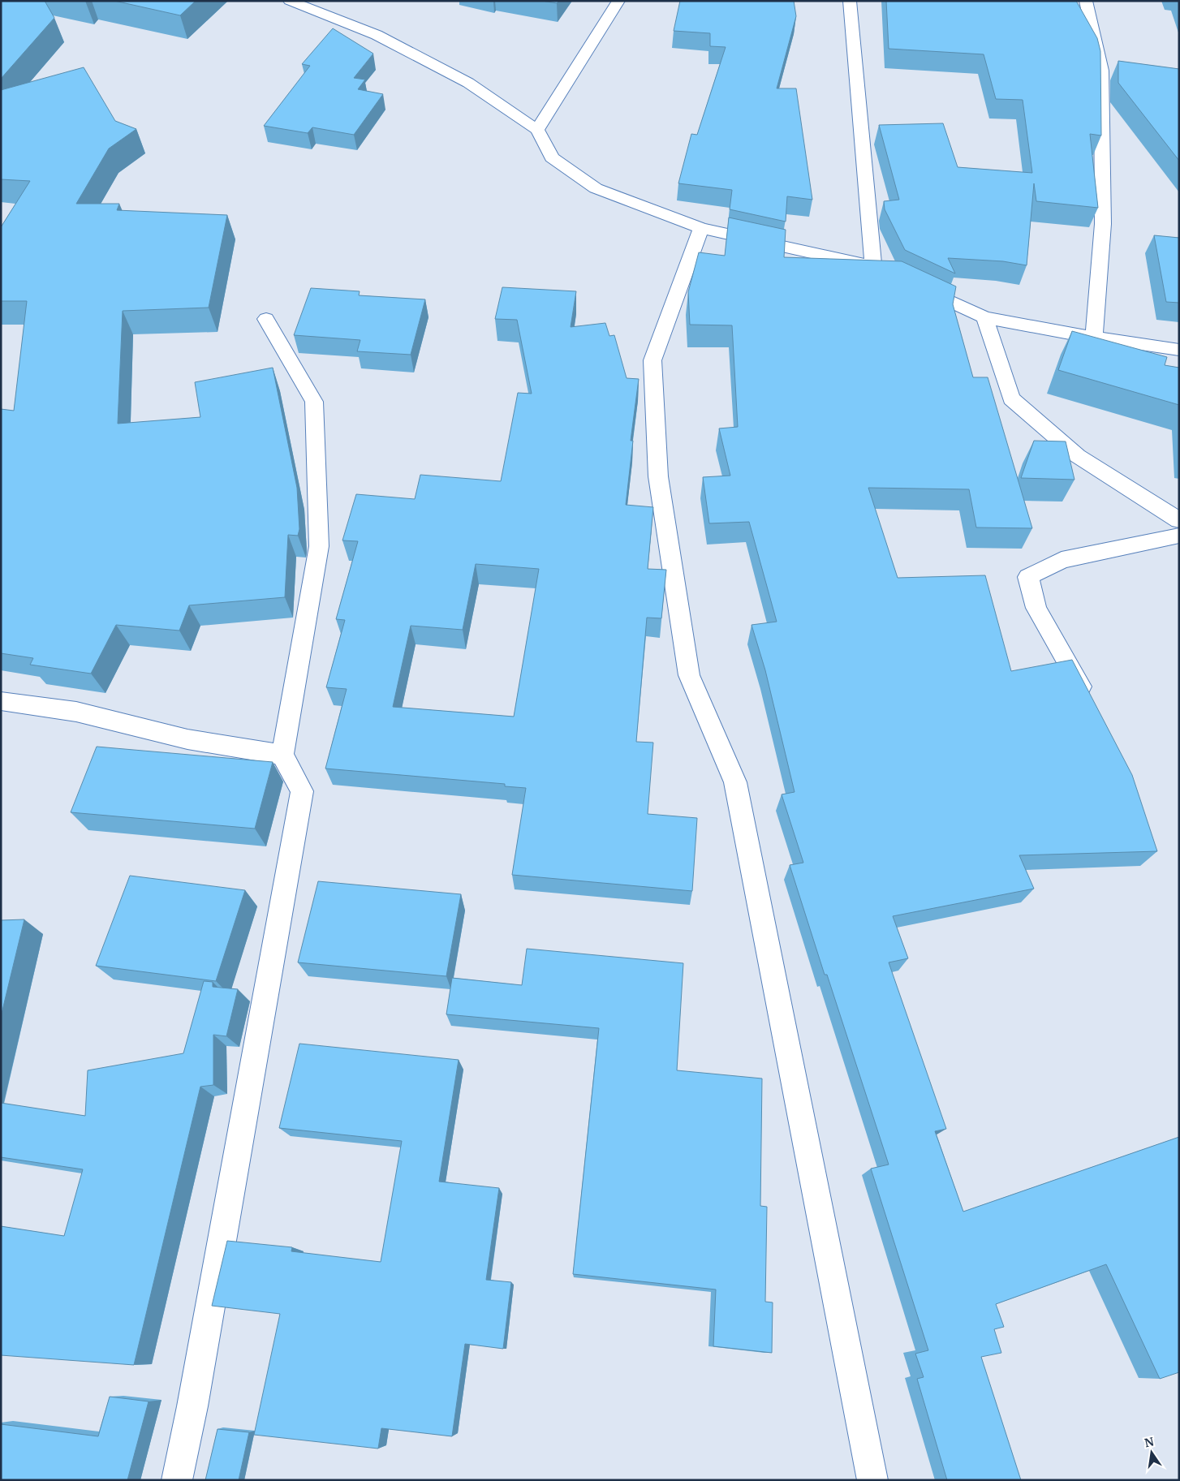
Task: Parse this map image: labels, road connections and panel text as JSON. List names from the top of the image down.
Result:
{
  "north": "top"
}
